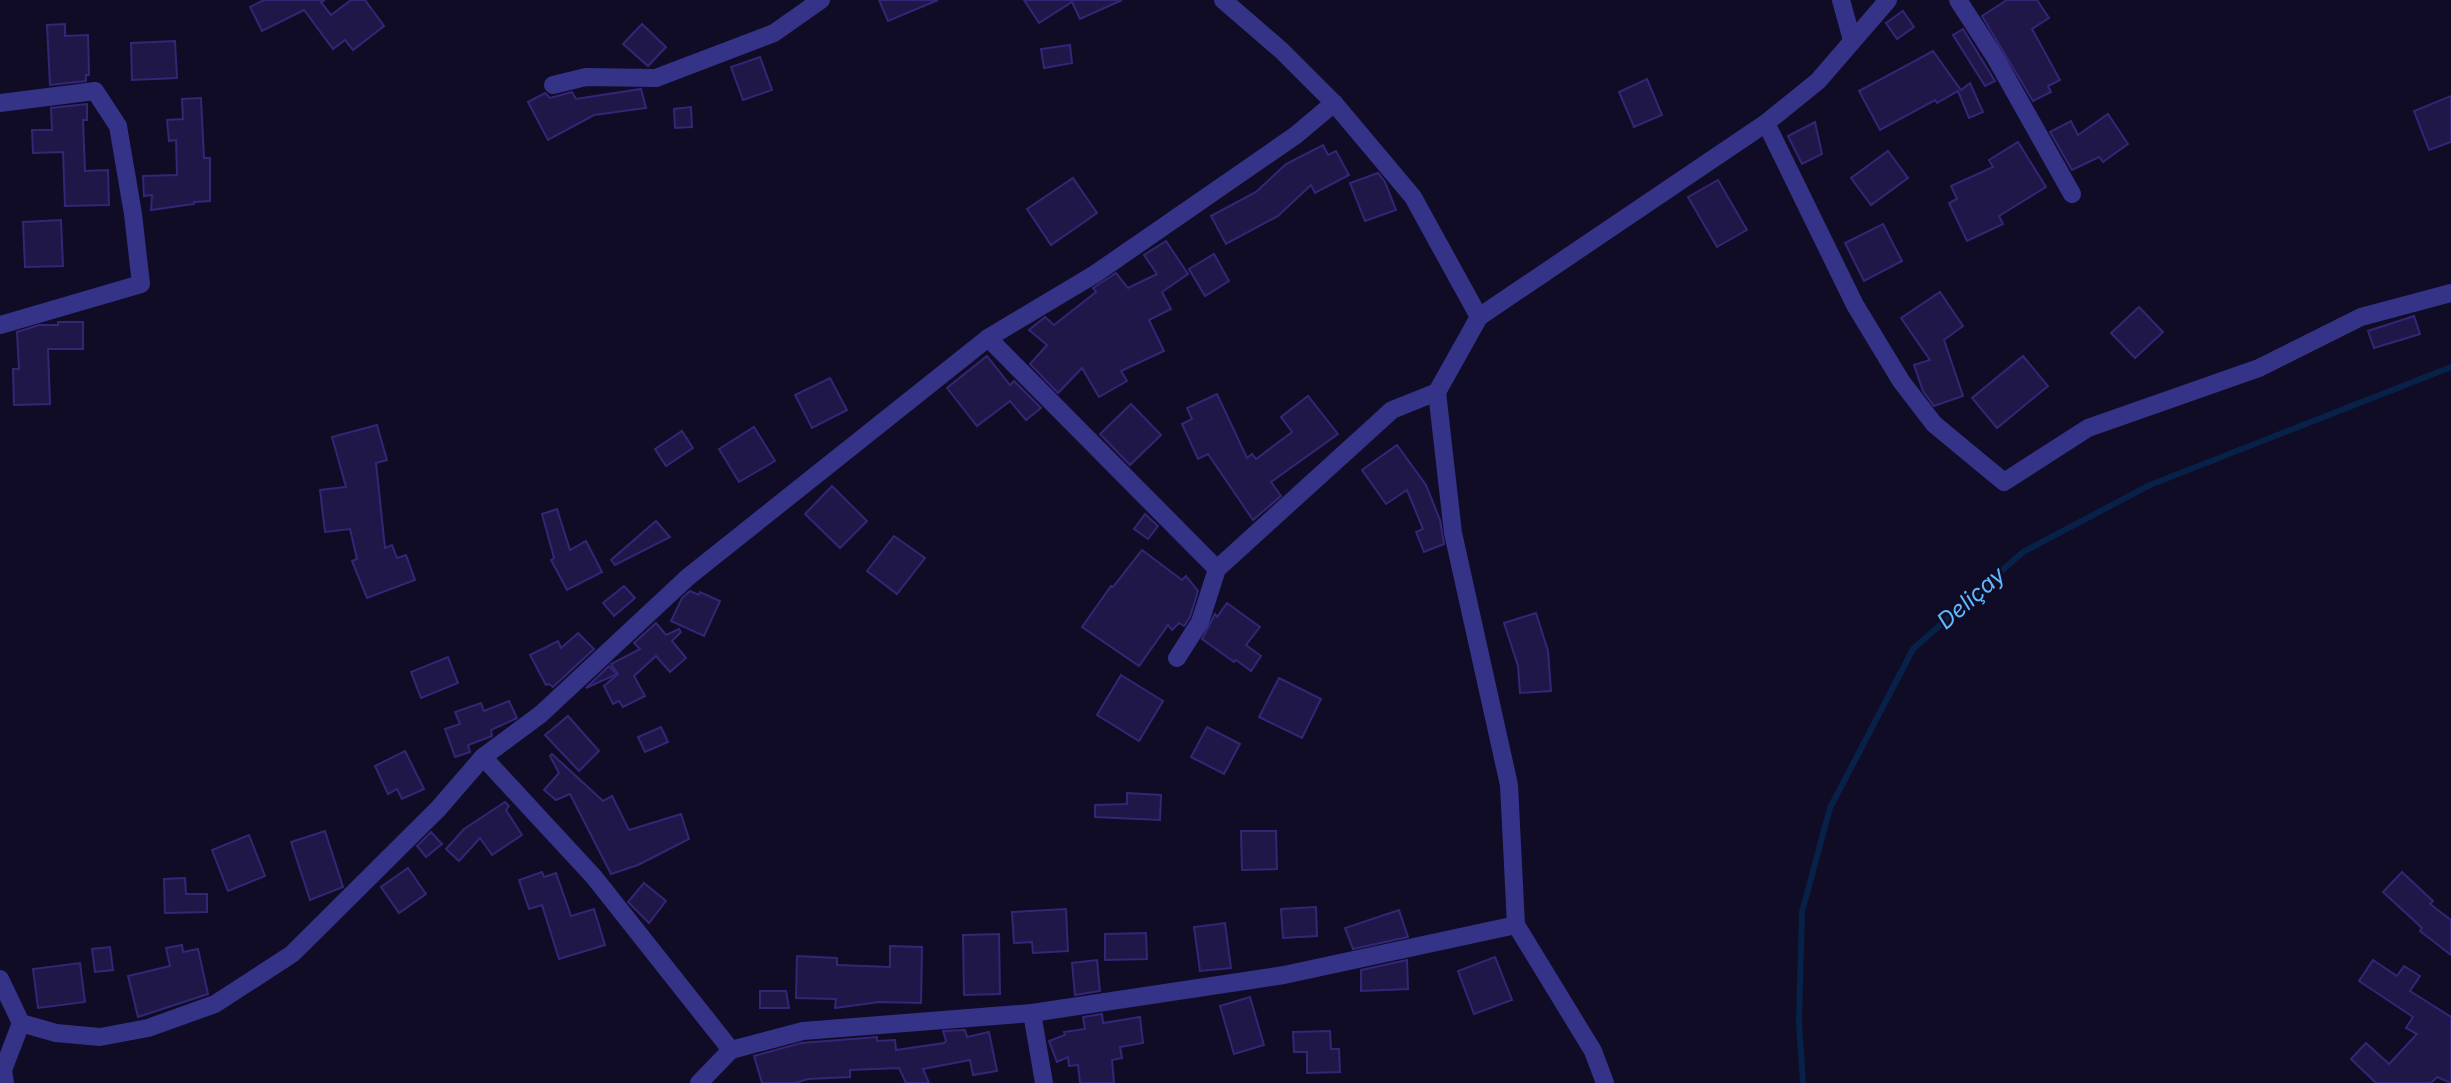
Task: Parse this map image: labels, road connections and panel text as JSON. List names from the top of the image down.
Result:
{
  "water": ["Deliçay"]
}
